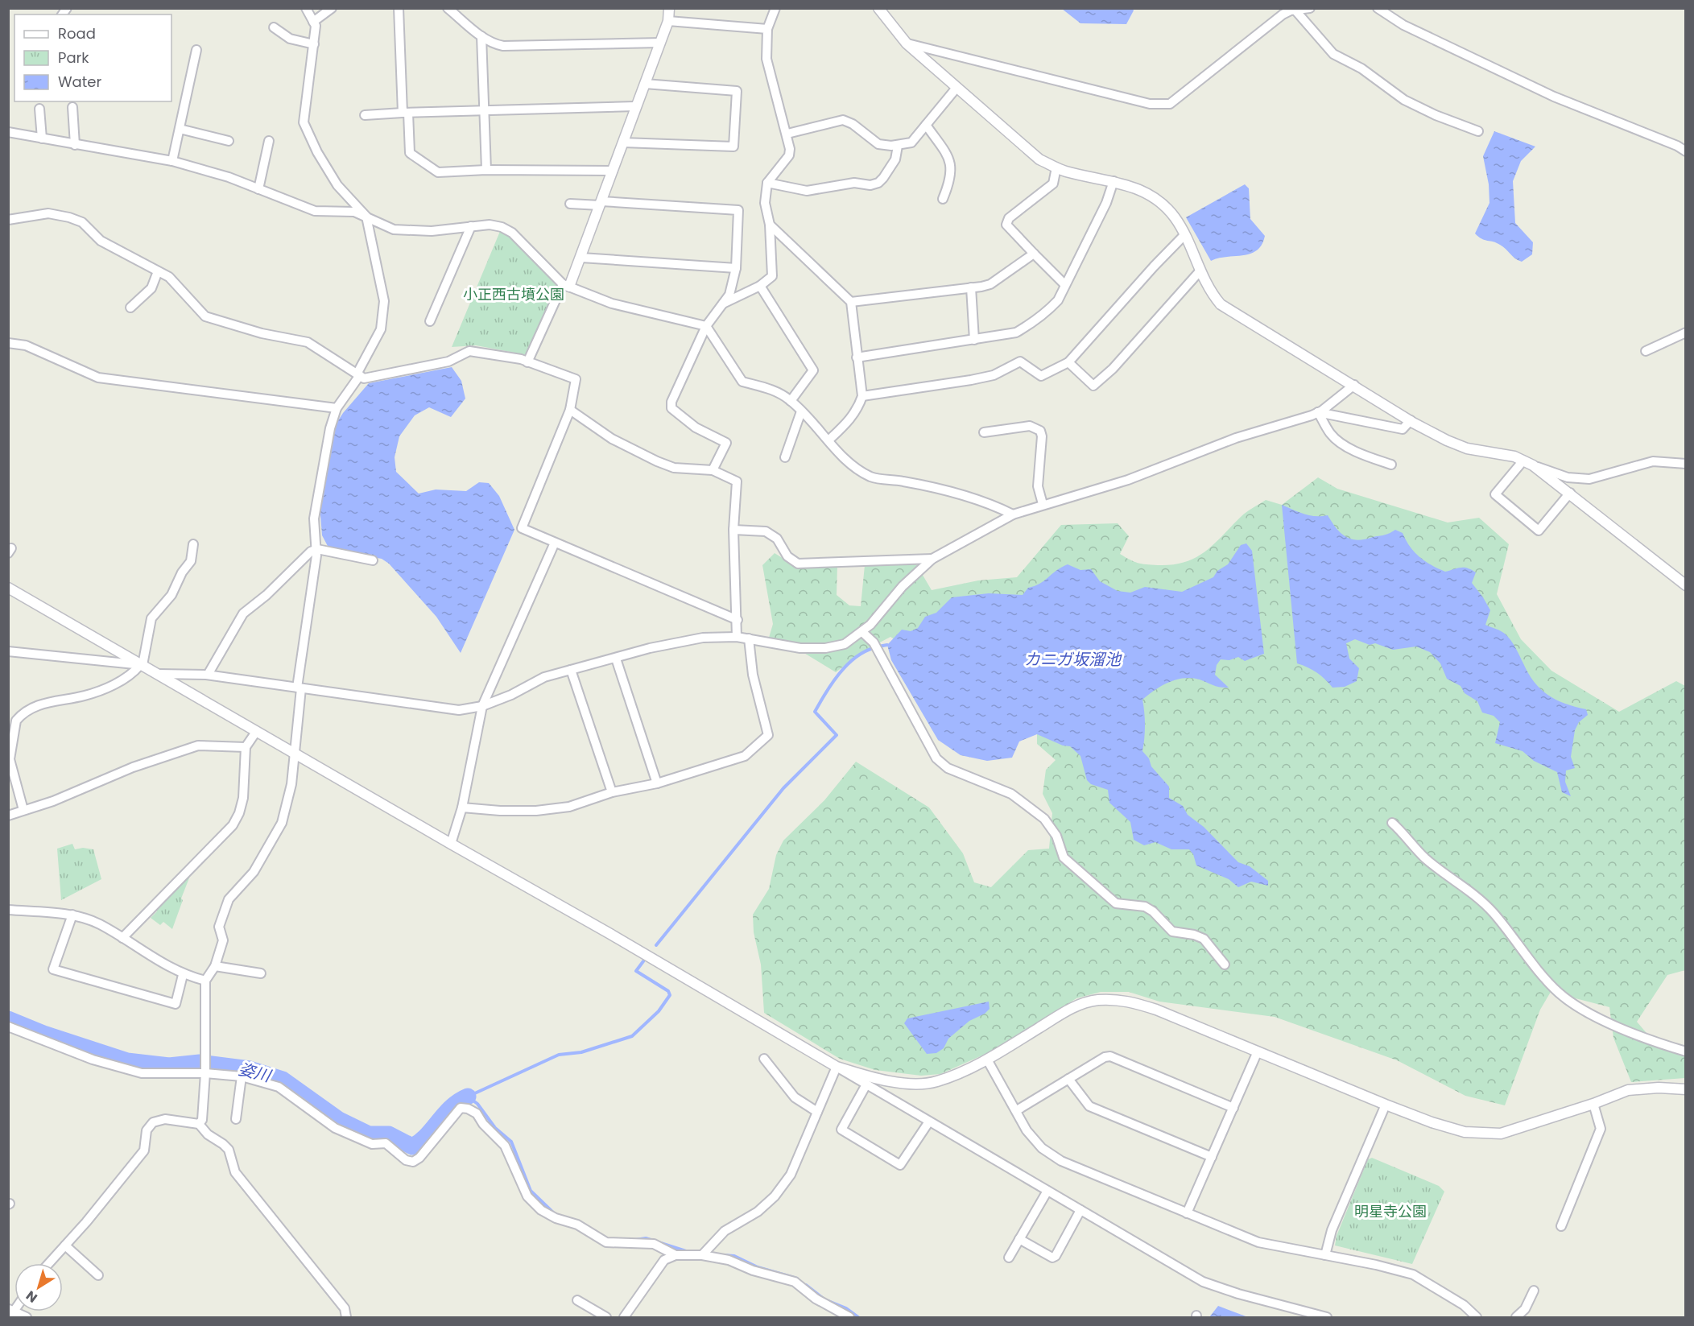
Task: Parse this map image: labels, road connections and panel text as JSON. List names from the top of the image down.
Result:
{
  "water": ["カニガ坂溜池", "姿川"],
  "parks": ["小正西古墳公園", "明星寺公園"],
  "legend": ["Road", "Park", "Water"],
  "north": "bottom left"
}
